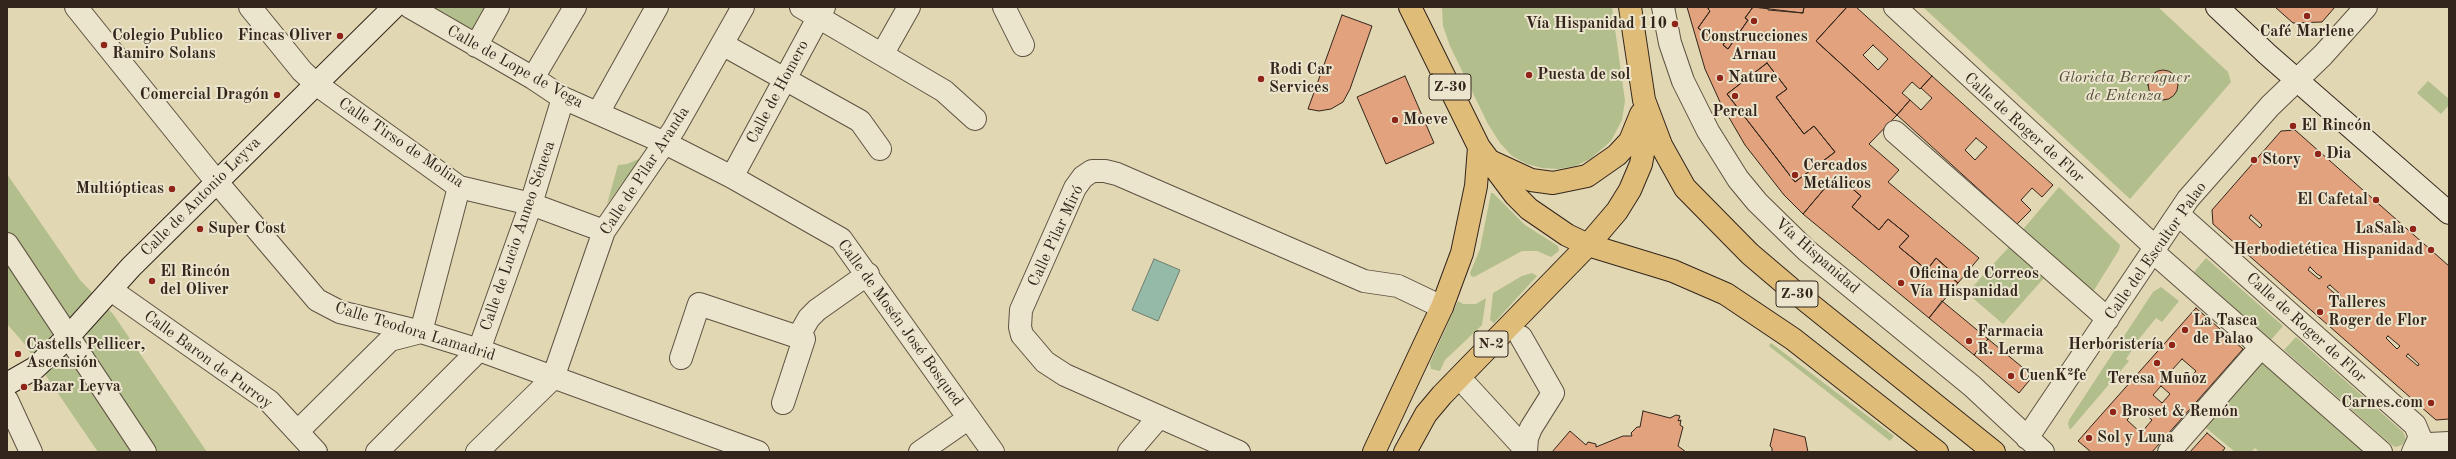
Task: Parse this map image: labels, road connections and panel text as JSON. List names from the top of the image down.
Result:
{
  "streets": {
    "highway": ["Z-30", "N-2"],
    "street": [
      "Calle de Lope de Vega",
      "Calle de Homero",
      "Calle de Roger de Flor",
      "Calle Tirso de Molina",
      "Calle de Pilar Aranda",
      "Calle de Antonio Leyva",
      "Calle de Lucio Anneo Séneca",
      "Calle Pilar Miró",
      "Calle del Escultor Palao",
      "Vía Hispanidad",
      "Calle de Mosén José Bosqued",
      "Calle Teodora Lamadrid",
      "Calle Baron de Purroy"
    ]
  },
  "crossings": [
    ["Calle de Lope de Vega", "Calle de Pilar Aranda"],
    ["Calle de Lope de Vega", "Calle de Lucio Anneo Séneca"],
    ["Calle de Lope de Vega", "Calle de Mosén José Bosqued"],
    ["Z-30", "N-2"],
    ["Calle de Homero", "Calle de Mosén José Bosqued"],
    ["Calle de Roger de Flor", "Calle del Escultor Palao"],
    ["Calle Tirso de Molina", "Calle de Pilar Aranda"],
    ["Calle Tirso de Molina", "Calle de Antonio Leyva"],
    ["Calle Tirso de Molina", "Calle de Lucio Anneo Séneca"],
    ["Calle de Pilar Aranda", "Calle de Mosén José Bosqued"],
    ["Calle de Pilar Aranda", "Calle Teodora Lamadrid"],
    ["Calle de Antonio Leyva", "Calle Teodora Lamadrid"],
    ["Calle de Antonio Leyva", "Calle Baron de Purroy"],
    ["Calle de Lucio Anneo Séneca", "Calle Teodora Lamadrid"],
    ["Calle del Escultor Palao", "Vía Hispanidad"]
  ],
  "parks": ["Glorieta Berenguer de Entenza"],
  "places": [
    "Café Marlene",
    "Construcciones Arnau",
    "Vía Hispanidad 110",
    "Fincas Oliver",
    "Colegio Publico Ramiro Solans",
    "Puesta de sol",
    "Nature",
    "Rodi Car Services",
    "Comercial Dragón",
    "Percal",
    "Moeve",
    "El Rincón",
    "Dia",
    "Story",
    "Cercados Metálicos",
    "Multiópticas",
    "El Cafetal",
    "Super Cost",
    "LaSala",
    "Herbodietética Hispanidad",
    "El Rincón del Oliver",
    "Oficina de Correos Vía Hispanidad",
    "Talleres Roger de Flor",
    "La Tasca de Palao",
    "Farmacia R. Lerma",
    "Herboristería",
    "Castells Pellicer, Ascensión",
    "Teresa Muñoz",
    "CuenK²fe",
    "Bazar Leyva",
    "Carnes.com",
    "Broset & Remón",
    "Sol y Luna"
  ]
}
